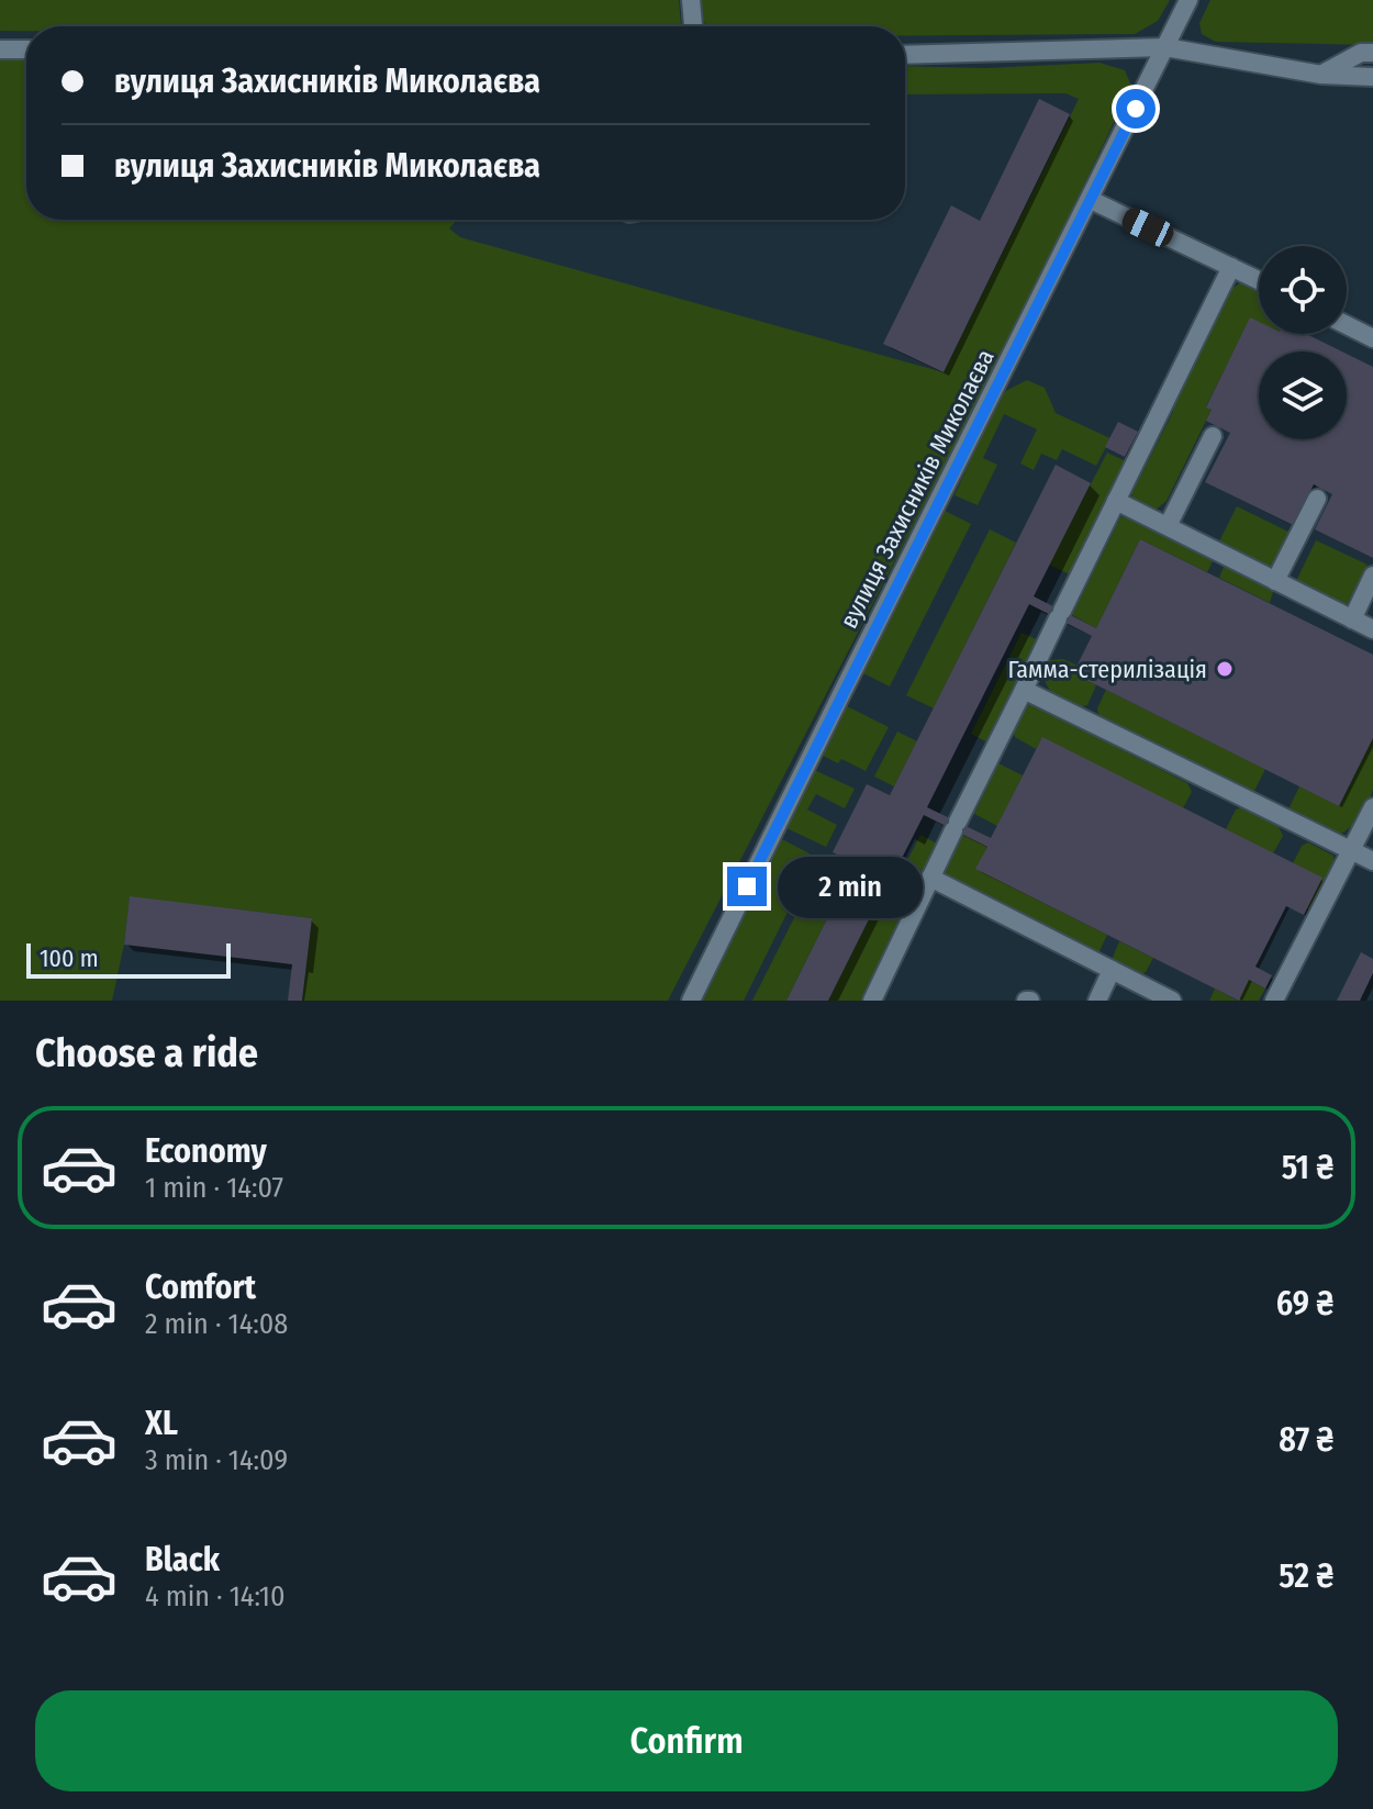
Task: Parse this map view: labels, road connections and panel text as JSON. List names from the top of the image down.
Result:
{
  "streets": {
    "street": ["вулиця Захисників Миколаєва"]
  },
  "places": ["Гамма-стерилізація"],
  "scale_bar": "100 m",
  "page": {
    "banner": ["вулиця Захисників Миколаєва", "вулиця Захисників Миколаєва"],
    "bubble": "2 min",
    "scale": "100 m",
    "heading": "Choose a ride",
    "list": [
      {
        "name": "Economy",
        "note": "1 min · 14:07",
        "value": "51 ₴"
      },
      {
        "name": "Comfort",
        "note": "2 min · 14:08",
        "value": "69 ₴"
      },
      {
        "name": "XL",
        "note": "3 min · 14:09",
        "value": "87 ₴"
      },
      {
        "name": "Black",
        "note": "4 min · 14:10",
        "value": "52 ₴"
      }
    ],
    "buttons": "Confirm"
  }
}
